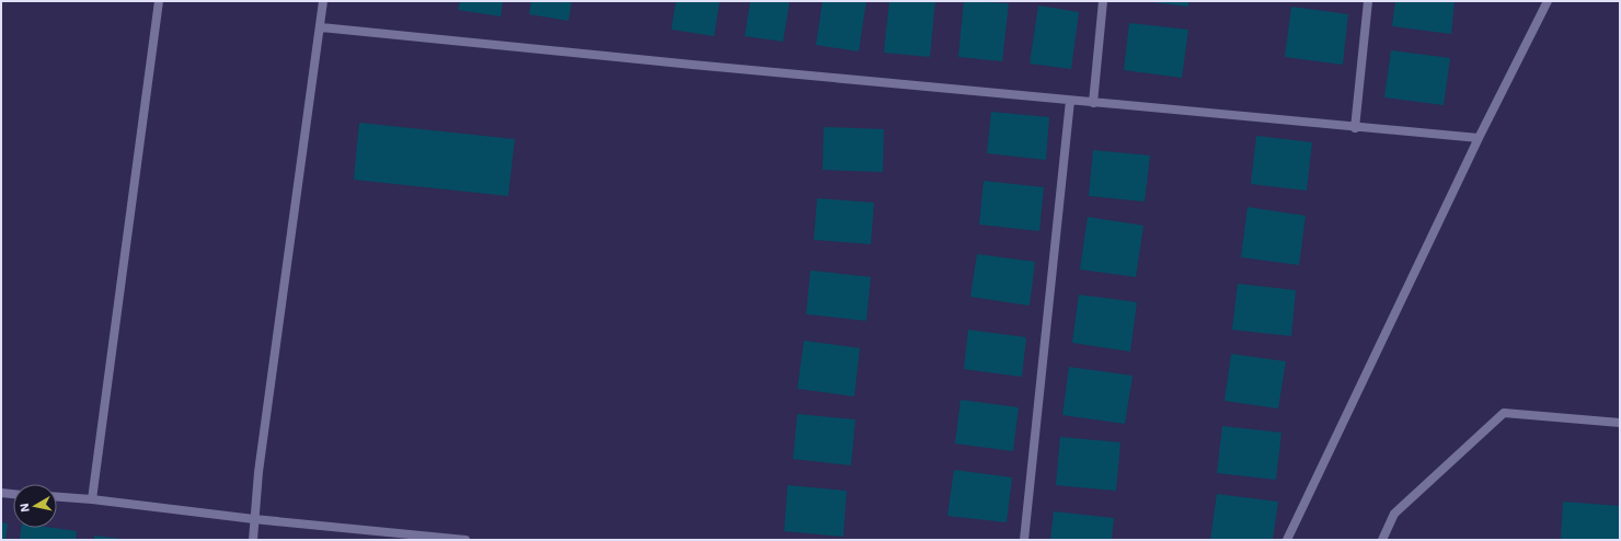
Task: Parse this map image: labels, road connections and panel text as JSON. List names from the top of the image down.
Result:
{
  "north": "left"
}
